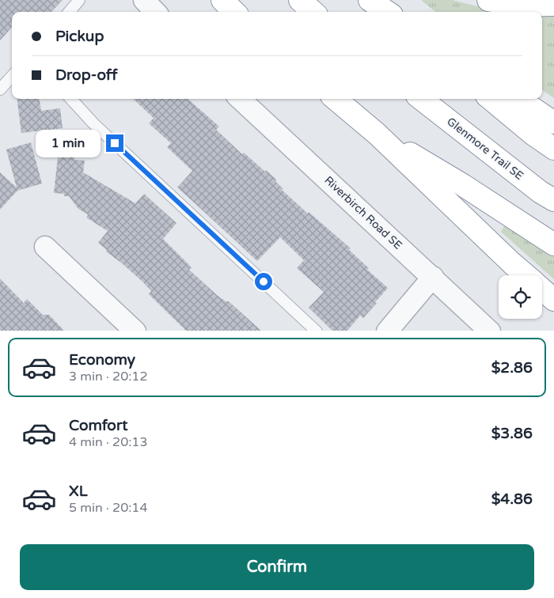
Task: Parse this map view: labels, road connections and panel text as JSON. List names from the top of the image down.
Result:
{
  "streets": {
    "highway": ["Glenmore Trail SE"],
    "street": ["Riverbirch Road SE"]
  },
  "page": {
    "banner": ["Pickup", "Drop-off"],
    "bubble": "1 min",
    "list": [
      {
        "name": "Economy",
        "note": "3 min · 20:12",
        "value": "$2.86"
      },
      {
        "name": "Comfort",
        "note": "4 min · 20:13",
        "value": "$3.86"
      },
      {
        "name": "XL",
        "note": "5 min · 20:14",
        "value": "$4.86"
      }
    ],
    "buttons": "Confirm"
  }
}
